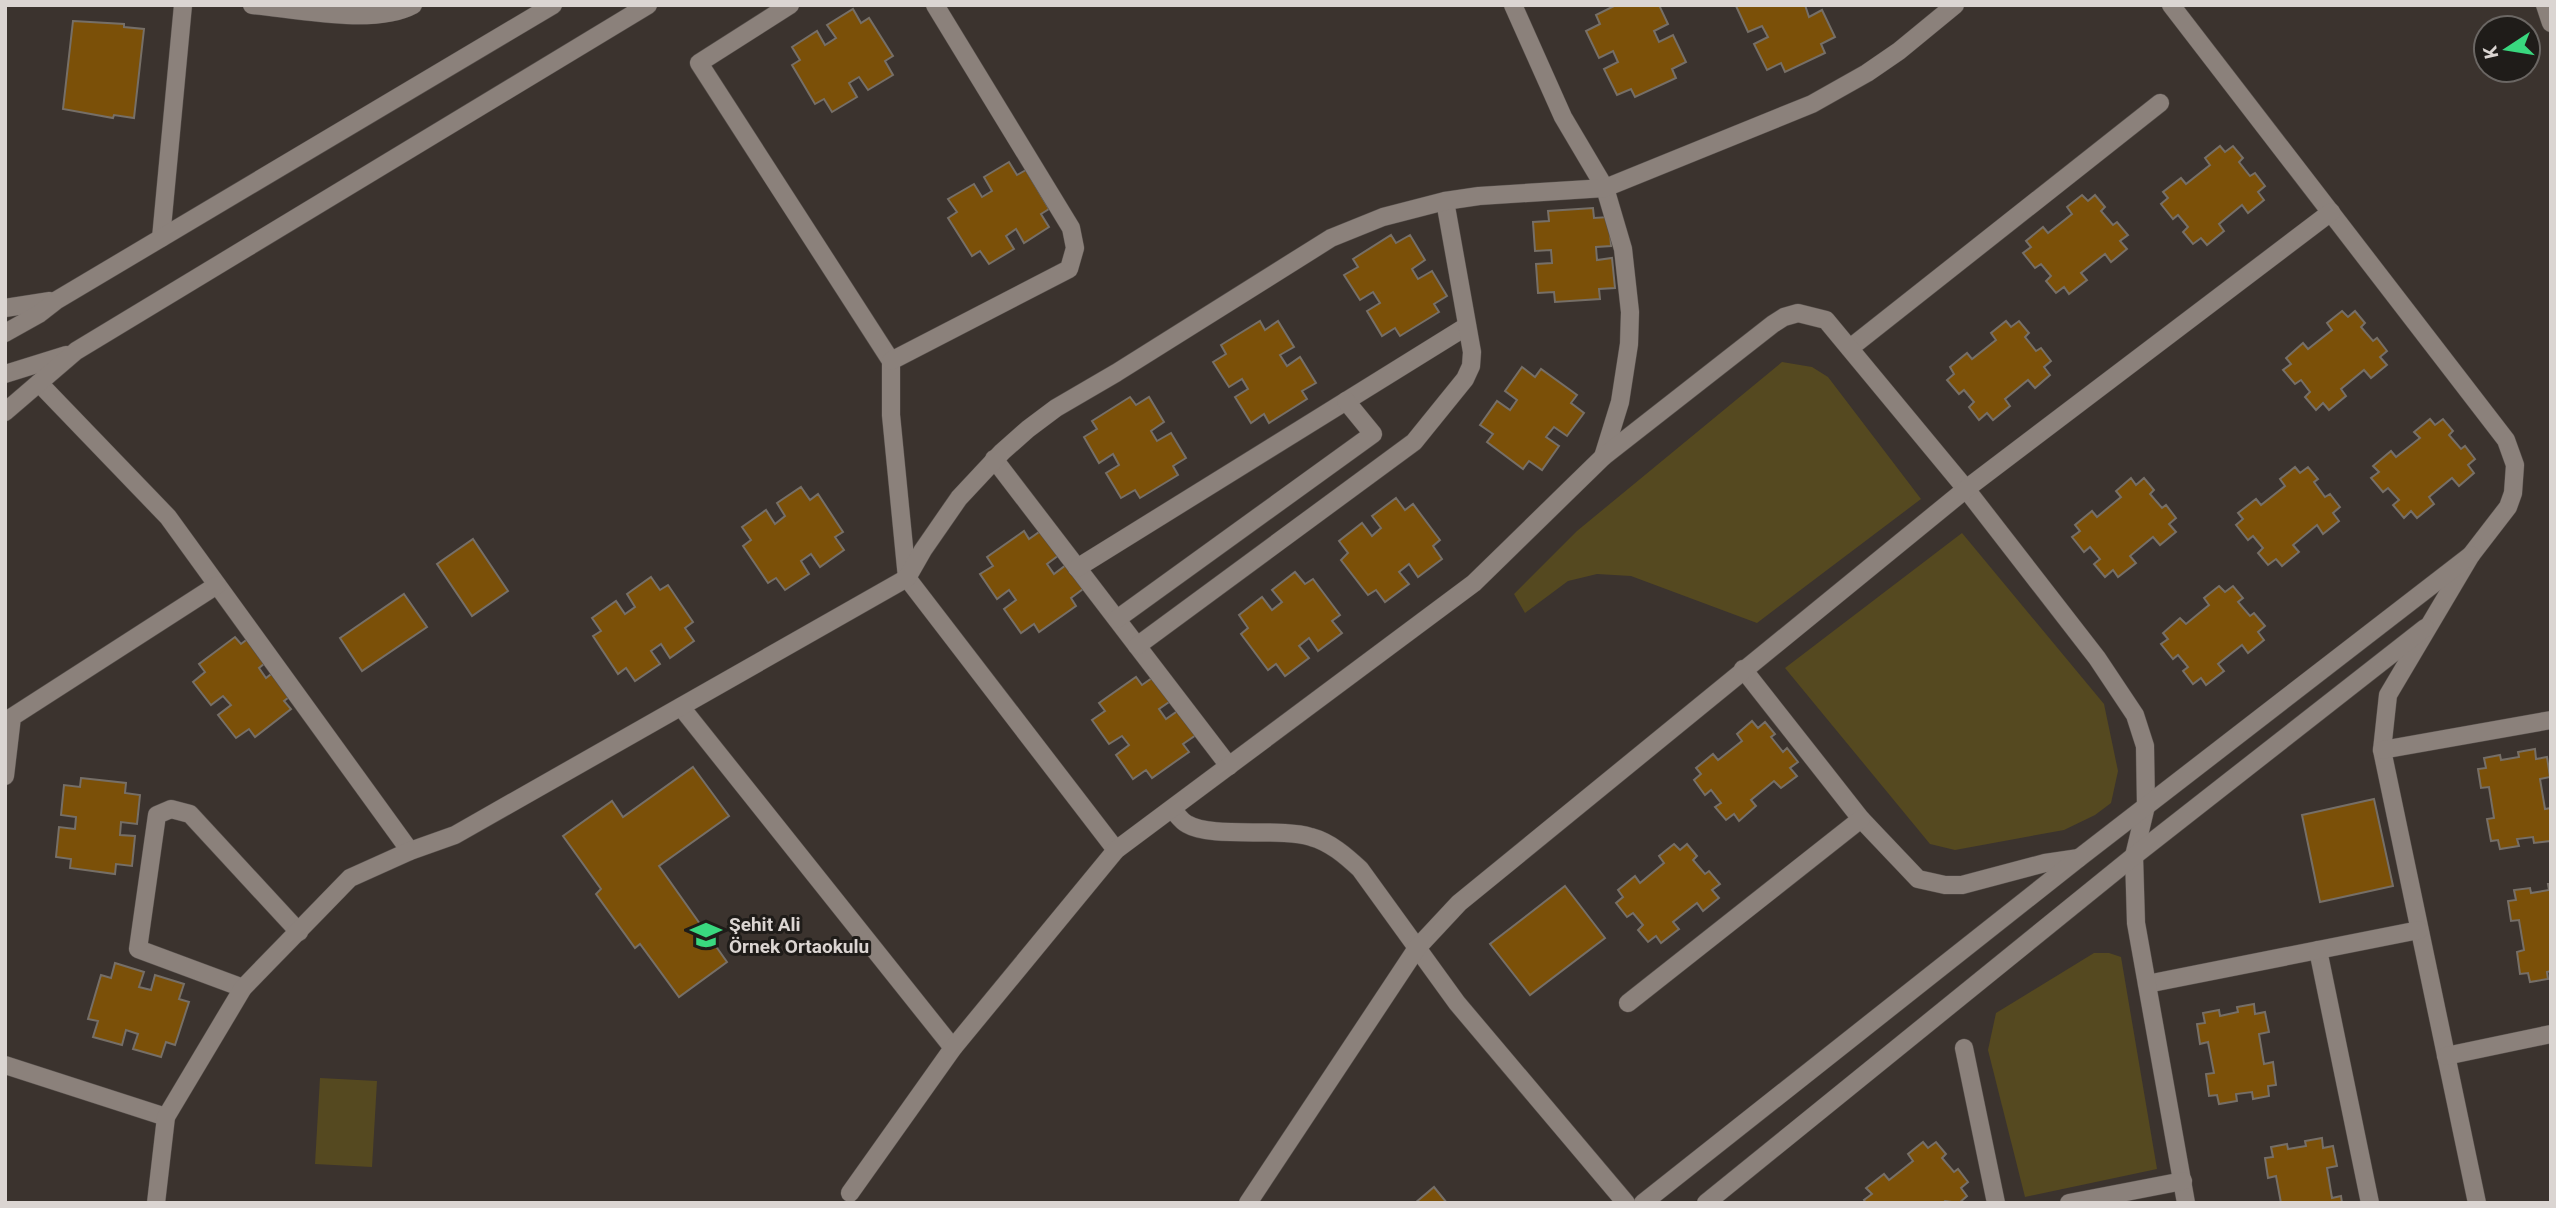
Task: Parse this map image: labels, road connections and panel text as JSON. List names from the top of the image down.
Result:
{
  "places": {
    "school or university": ["Şehit Ali Örnek Ortaokulu"]
  },
  "north": "left"
}
